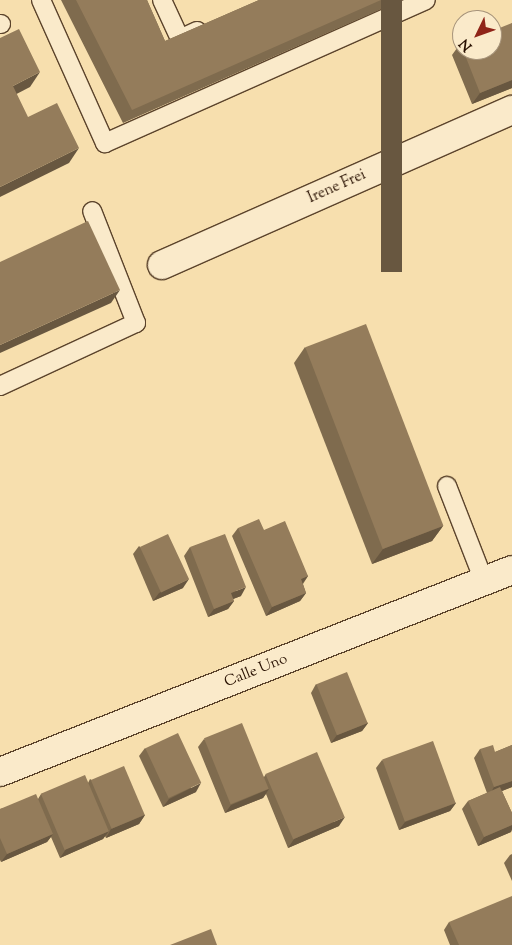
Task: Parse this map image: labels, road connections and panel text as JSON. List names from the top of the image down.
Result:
{
  "streets": {
    "street": ["Irene Frei", "Calle Uno"]
  },
  "north": "bottom left"
}
